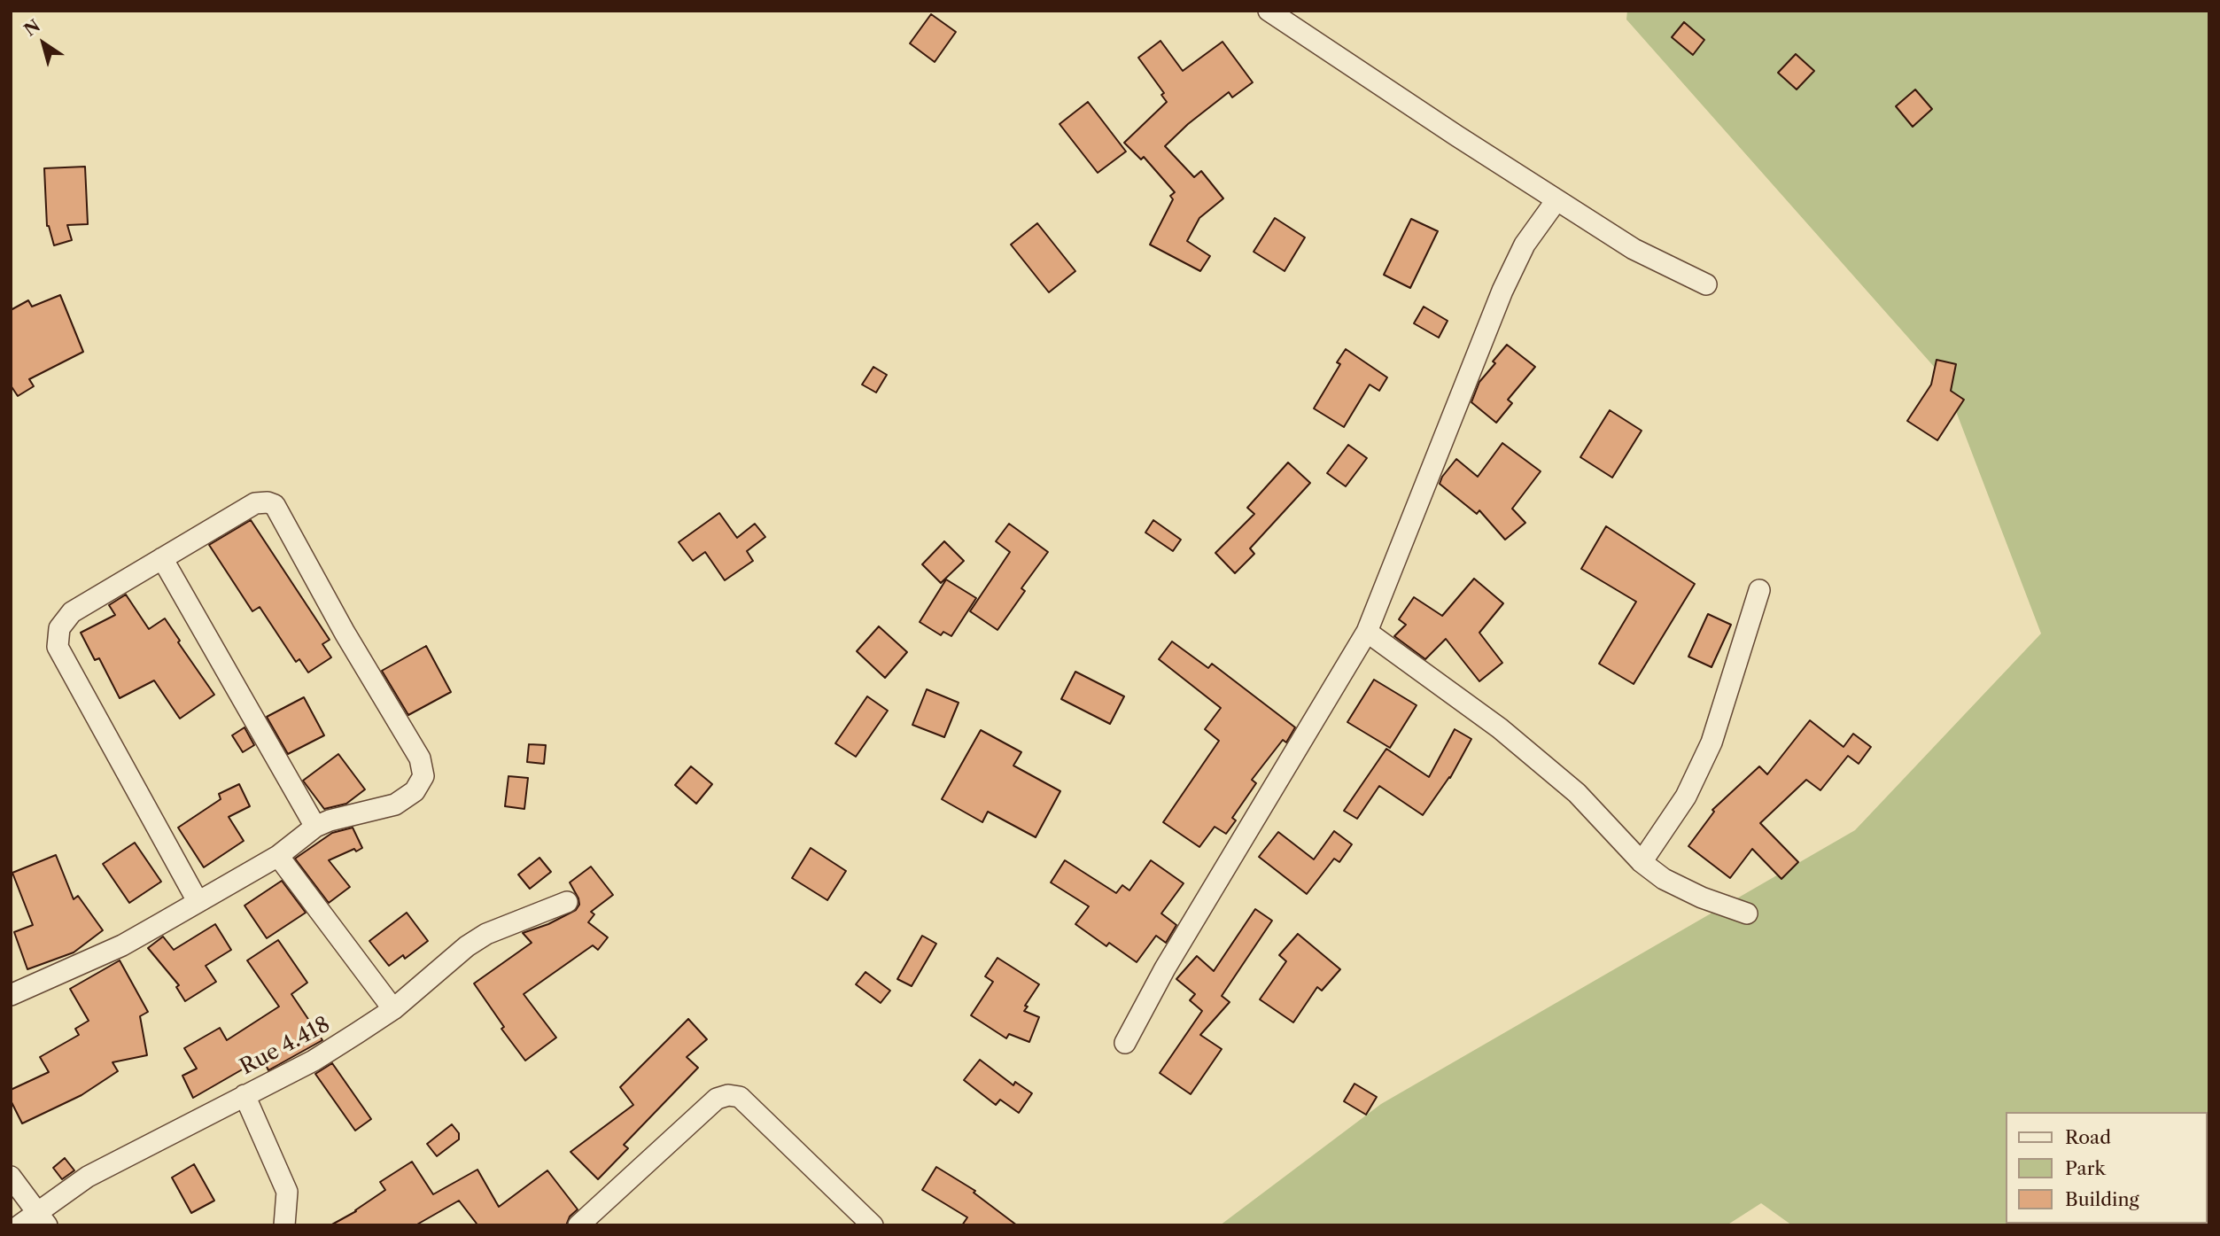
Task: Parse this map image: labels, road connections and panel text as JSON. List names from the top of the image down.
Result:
{
  "streets": {
    "street": ["Rue 4.418"]
  },
  "legend": ["Road", "Park", "Building"],
  "north": "top left"
}
